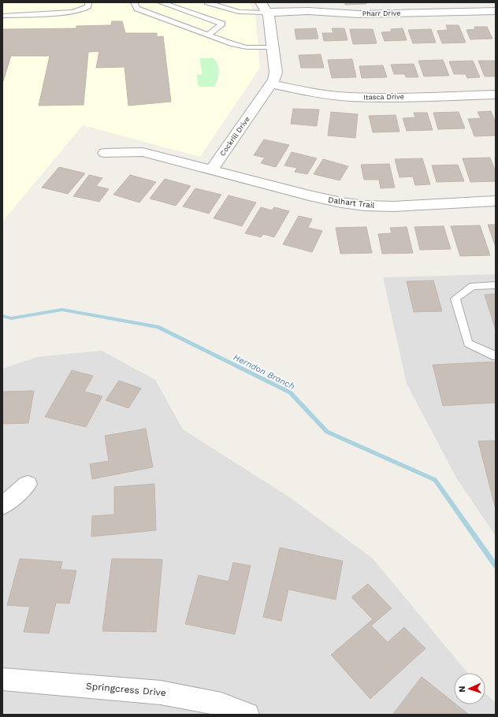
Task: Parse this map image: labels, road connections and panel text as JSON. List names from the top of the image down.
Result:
{
  "streets": {
    "street": [
      "Pharr Drive",
      "Itasca Drive",
      "Cockrill Drive",
      "Dalhart Trail",
      "Springcress Drive"
    ]
  },
  "crossings": [
    ["Pharr Drive", "Cockrill Drive"],
    ["Itasca Drive", "Cockrill Drive"],
    ["Cockrill Drive", "Dalhart Trail"]
  ],
  "water": ["Herndon Branch"],
  "north": "left"
}
